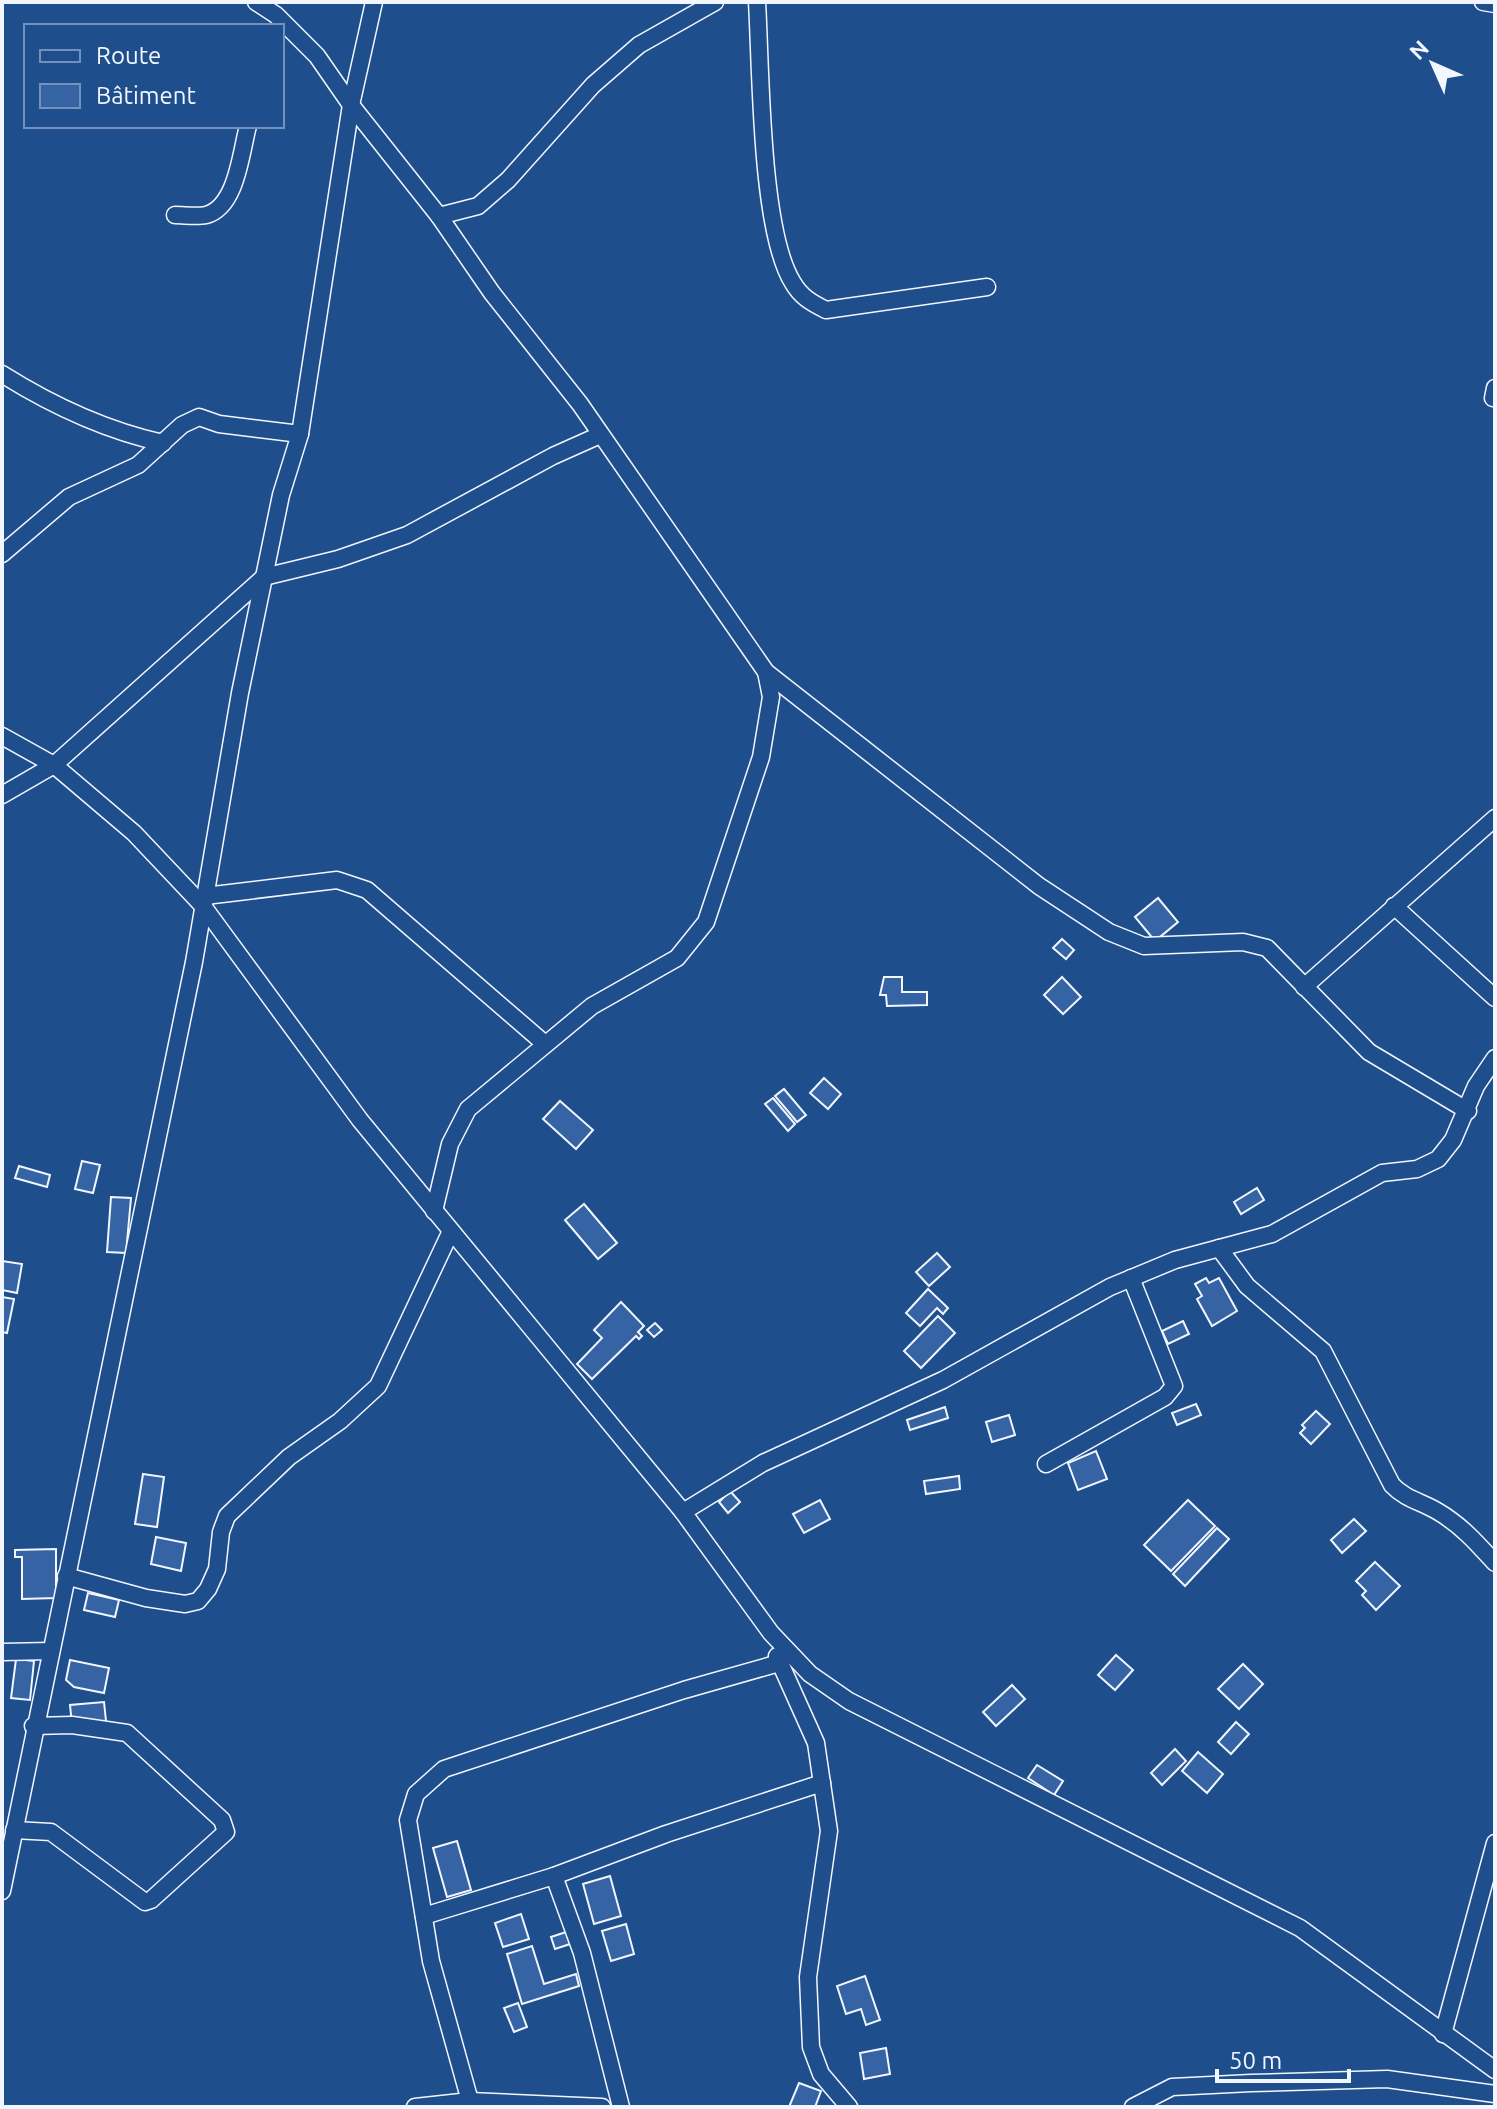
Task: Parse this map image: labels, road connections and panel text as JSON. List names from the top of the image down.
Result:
{
  "legend": ["Route", "Bâtiment"],
  "scale_bar": "50 m",
  "north": "top left"
}
